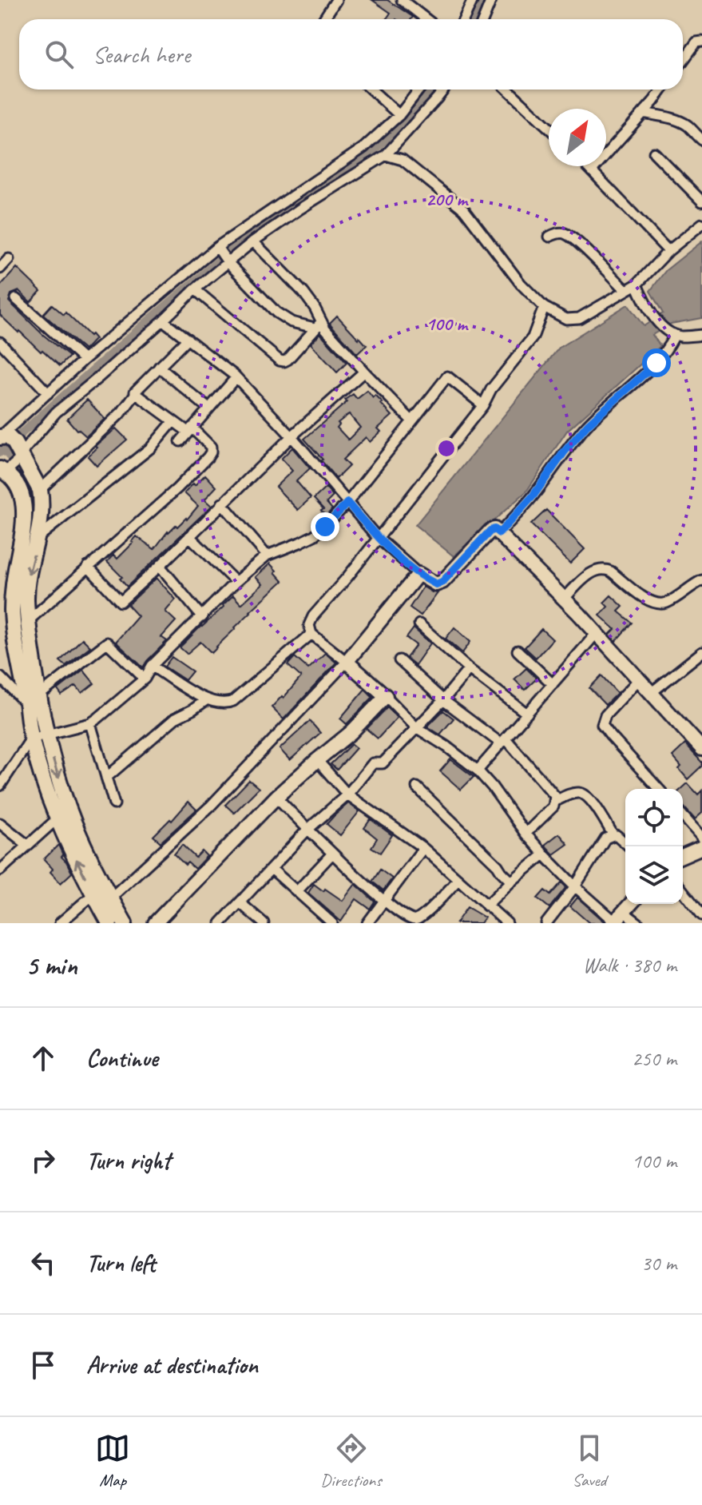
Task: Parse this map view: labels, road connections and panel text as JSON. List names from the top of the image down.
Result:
{
  "north": "top right",
  "page": {
    "search": "Search here",
    "heading": ["5 min", "Walk · 380 m"],
    "list": [
      ["Continue", "250 m"],
      ["Turn right", "100 m"],
      ["Turn left", "30 m"],
      "Arrive at destination"
    ],
    "nav": ["Map", "Directions", "Saved"]
  },
  "rings": ["200 m", "100 m"]
}
